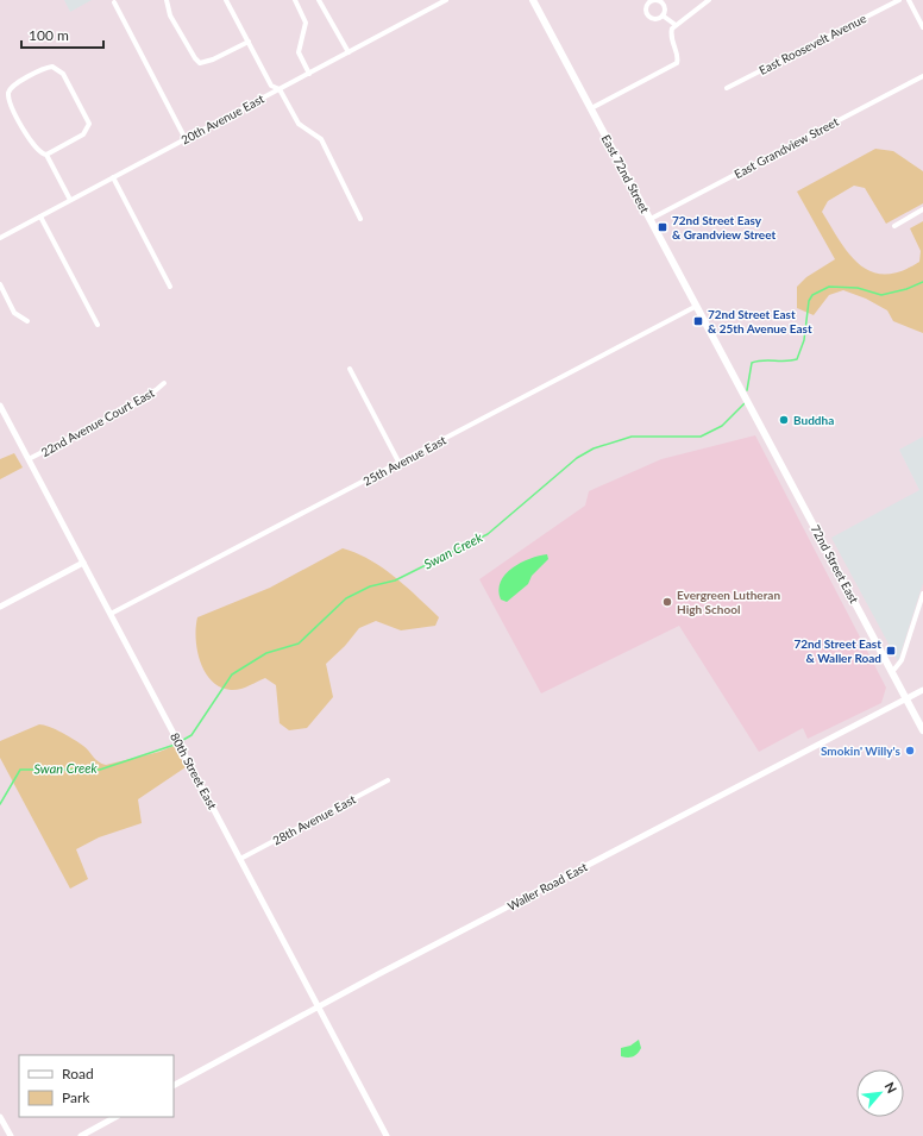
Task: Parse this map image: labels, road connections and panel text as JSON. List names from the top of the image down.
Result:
{
  "streets": {
    "main road": ["East 72nd Street", "72nd Street East"],
    "street": [
      "East Roosevelt Avenue",
      "20th Avenue East",
      "East Grandview Street",
      "22nd Avenue Court East",
      "25th Avenue East",
      "80th Street East",
      "28th Avenue East",
      "Waller Road East"
    ]
  },
  "crossings": [
    ["East Grandview Street", "East 72nd Street"],
    ["East 72nd Street", "25th Avenue East"],
    ["East 72nd Street", "72nd Street East"],
    ["22nd Avenue Court East", "80th Street East"],
    ["25th Avenue East", "80th Street East"],
    ["72nd Street East", "Waller Road East"],
    ["80th Street East", "28th Avenue East"],
    ["80th Street East", "Waller Road East"]
  ],
  "water": ["Swan Creek"],
  "places": {
    "transit": ["72nd Street Easy & Grandview Street", "72nd Street East & 25th Avenue East", "72nd Street East & Waller Road"],
    "other": ["Buddha", "Evergreen Lutheran High School", "Smokin' Willy's"]
  },
  "legend": ["Road", "Park"],
  "scale_bar": "100 m",
  "north": "top right"
}
